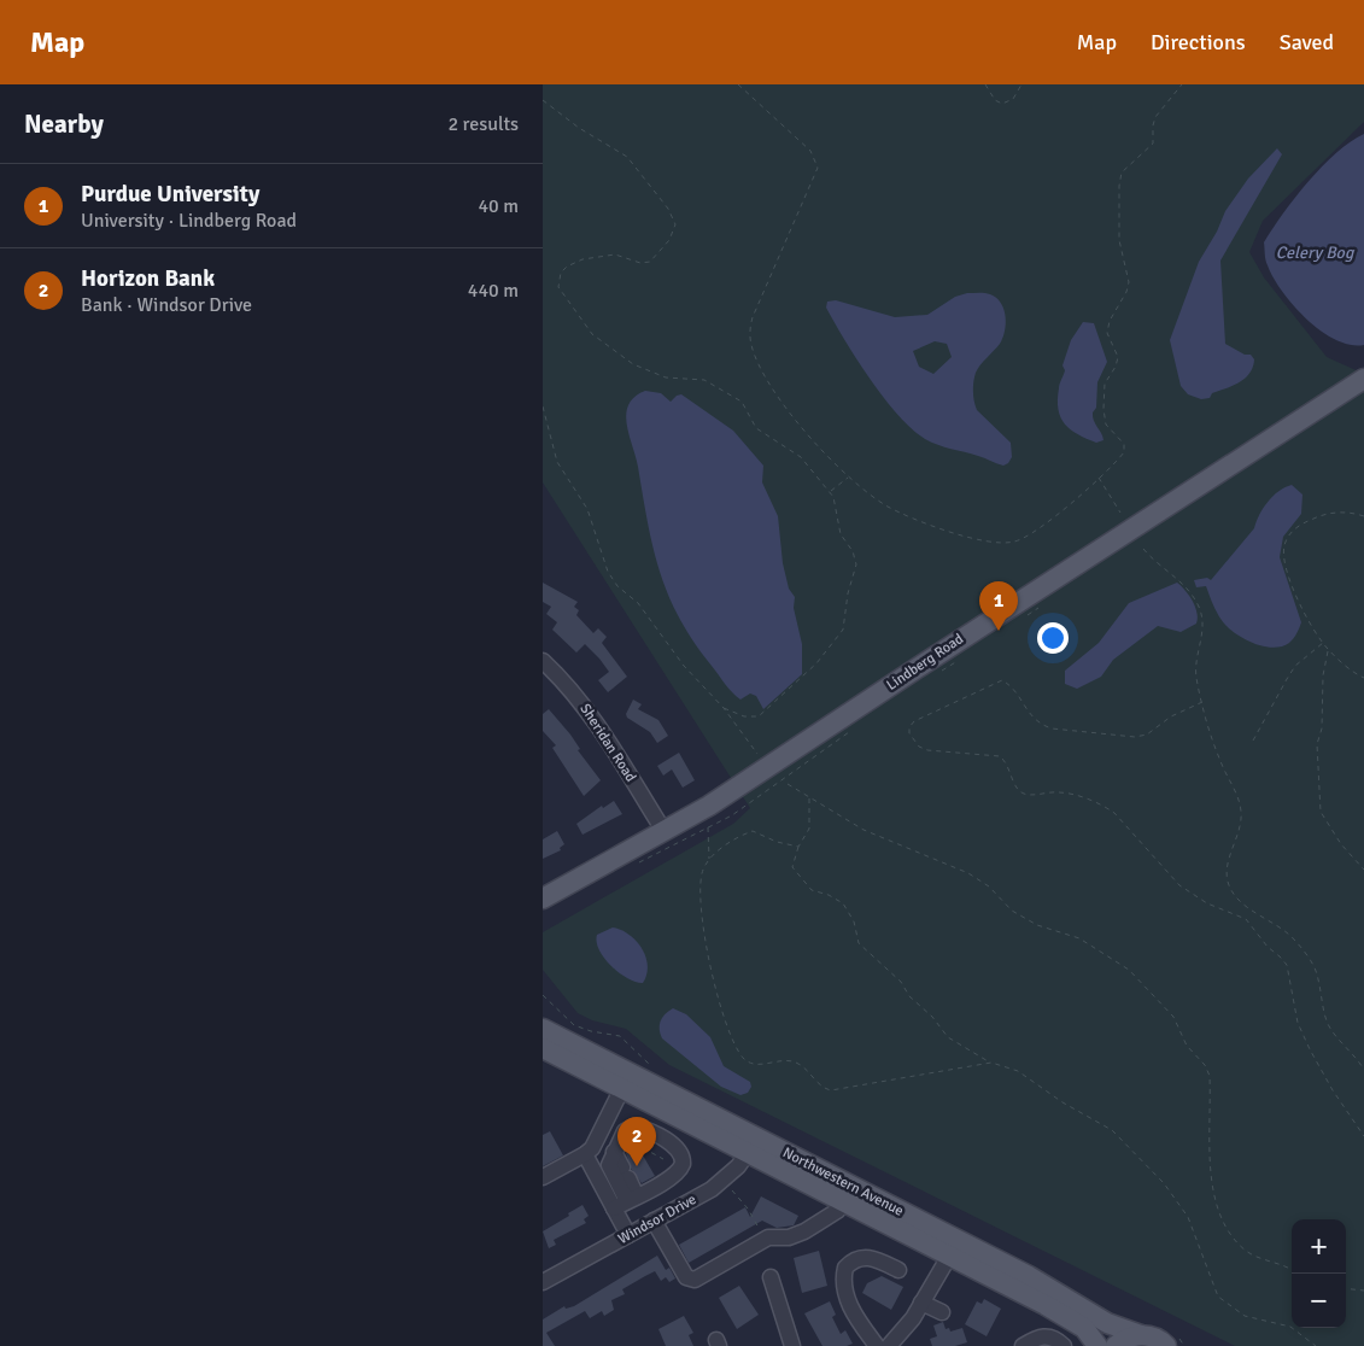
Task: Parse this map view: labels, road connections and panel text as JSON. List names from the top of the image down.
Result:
{
  "streets": {
    "main road": ["Lindberg Road", "Northwestern Avenue"],
    "street": ["Sheridan Road", "Windsor Drive"]
  },
  "crossings": [
    ["Lindberg Road", "Sheridan Road"],
    ["Northwestern Avenue", "Windsor Drive"]
  ],
  "water": ["Celery Bog"],
  "page": {
    "header": "Map",
    "nav": ["Map", "Directions", "Saved"],
    "heading": ["Nearby", "2 results"],
    "list": [
      {
        "mark": "1",
        "name": "Purdue University",
        "note": "University · Lindberg Road",
        "value": "40 m"
      },
      {
        "mark": "2",
        "name": "Horizon Bank",
        "note": "Bank · Windsor Drive",
        "value": "440 m"
      }
    ],
    "pins": ["1", "2"],
    "map_buttons": ["+", "−"]
  }
}
